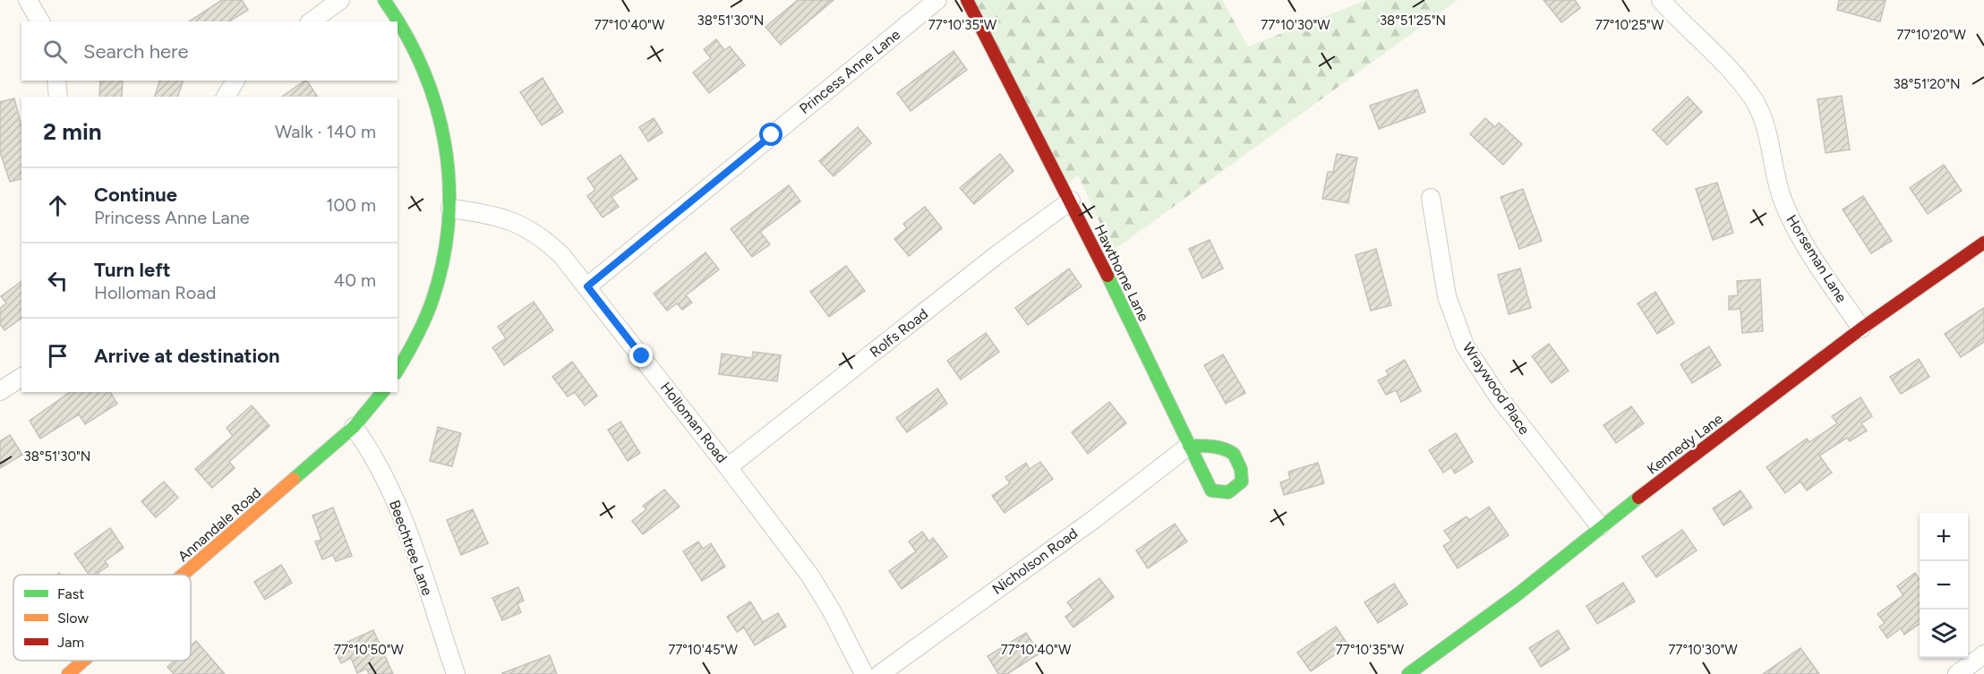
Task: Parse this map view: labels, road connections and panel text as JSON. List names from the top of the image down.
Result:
{
  "streets": {
    "street": [
      "Princess Anne Lane",
      "Horseman Lane",
      "Hawthorne Lane",
      "Rolfs Road",
      "Wraywood Place",
      "Holloman Road",
      "Kennedy Lane",
      "Annandale Road",
      "Beechtree Lane",
      "Nicholson Road"
    ]
  },
  "crossings": [
    ["Princess Anne Lane", "Holloman Road"],
    ["Horseman Lane", "Kennedy Lane"],
    ["Hawthorne Lane", "Rolfs Road"],
    ["Hawthorne Lane", "Nicholson Road"],
    ["Rolfs Road", "Holloman Road"],
    ["Wraywood Place", "Kennedy Lane"],
    ["Annandale Road", "Beechtree Lane"]
  ],
  "legend": ["Fast", "Slow", "Jam"],
  "page": {
    "search": "Search here",
    "heading": ["2 min", "Walk · 140 m"],
    "list": [
      ["Continue", "Princess Anne Lane", "100 m"],
      ["Turn left", "Holloman Road", "40 m"],
      "Arrive at destination"
    ],
    "map_buttons": ["+", "−"]
  },
  "coordinates": [
    "38°51'30\"N",
    "38°51'25\"N",
    "77°10'40\"W",
    "77°10'35\"W",
    "77°10'30\"W",
    "77°10'25\"W",
    "77°10'20\"W",
    "38°51'20\"N",
    "77°10'50\"W",
    "77°10'45\"W"
  ]
}
